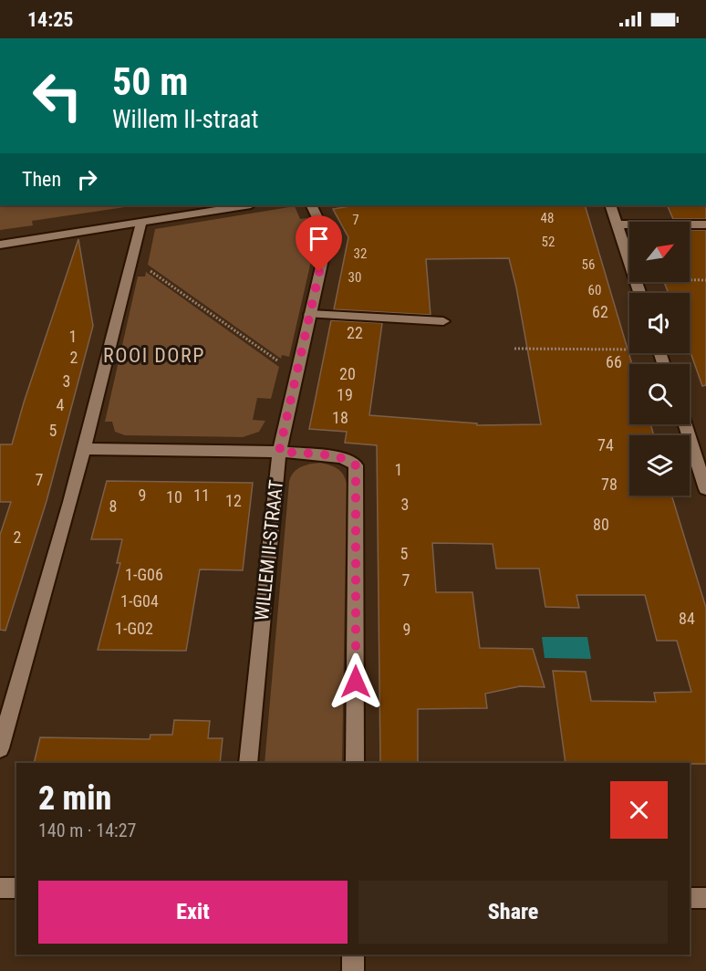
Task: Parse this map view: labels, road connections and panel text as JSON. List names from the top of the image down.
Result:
{
  "streets": {
    "street": ["WILLEM II-STRAAT"]
  },
  "districts": ["ROOI DORP"],
  "house_numbers": [
    "48",
    "7",
    "52",
    "32",
    "56",
    "30",
    "60",
    "62",
    "22",
    "1",
    "2",
    "66",
    "20",
    "3",
    "19",
    "4",
    "18",
    "5",
    "74",
    "1",
    "7",
    "78",
    "9",
    "11",
    "10",
    "12",
    "3",
    "8",
    "80",
    "2",
    "5",
    "1-G06",
    "7",
    "1-G04",
    "84",
    "1-G02",
    "9"
  ],
  "north": "top right",
  "page": {
    "status": "14:25",
    "turn": ["50 m", "Willem II-straat"],
    "then": "Then",
    "heading": ["2 min", "140 m · 14:27"],
    "buttons": ["Exit", "Share"]
  }
}
